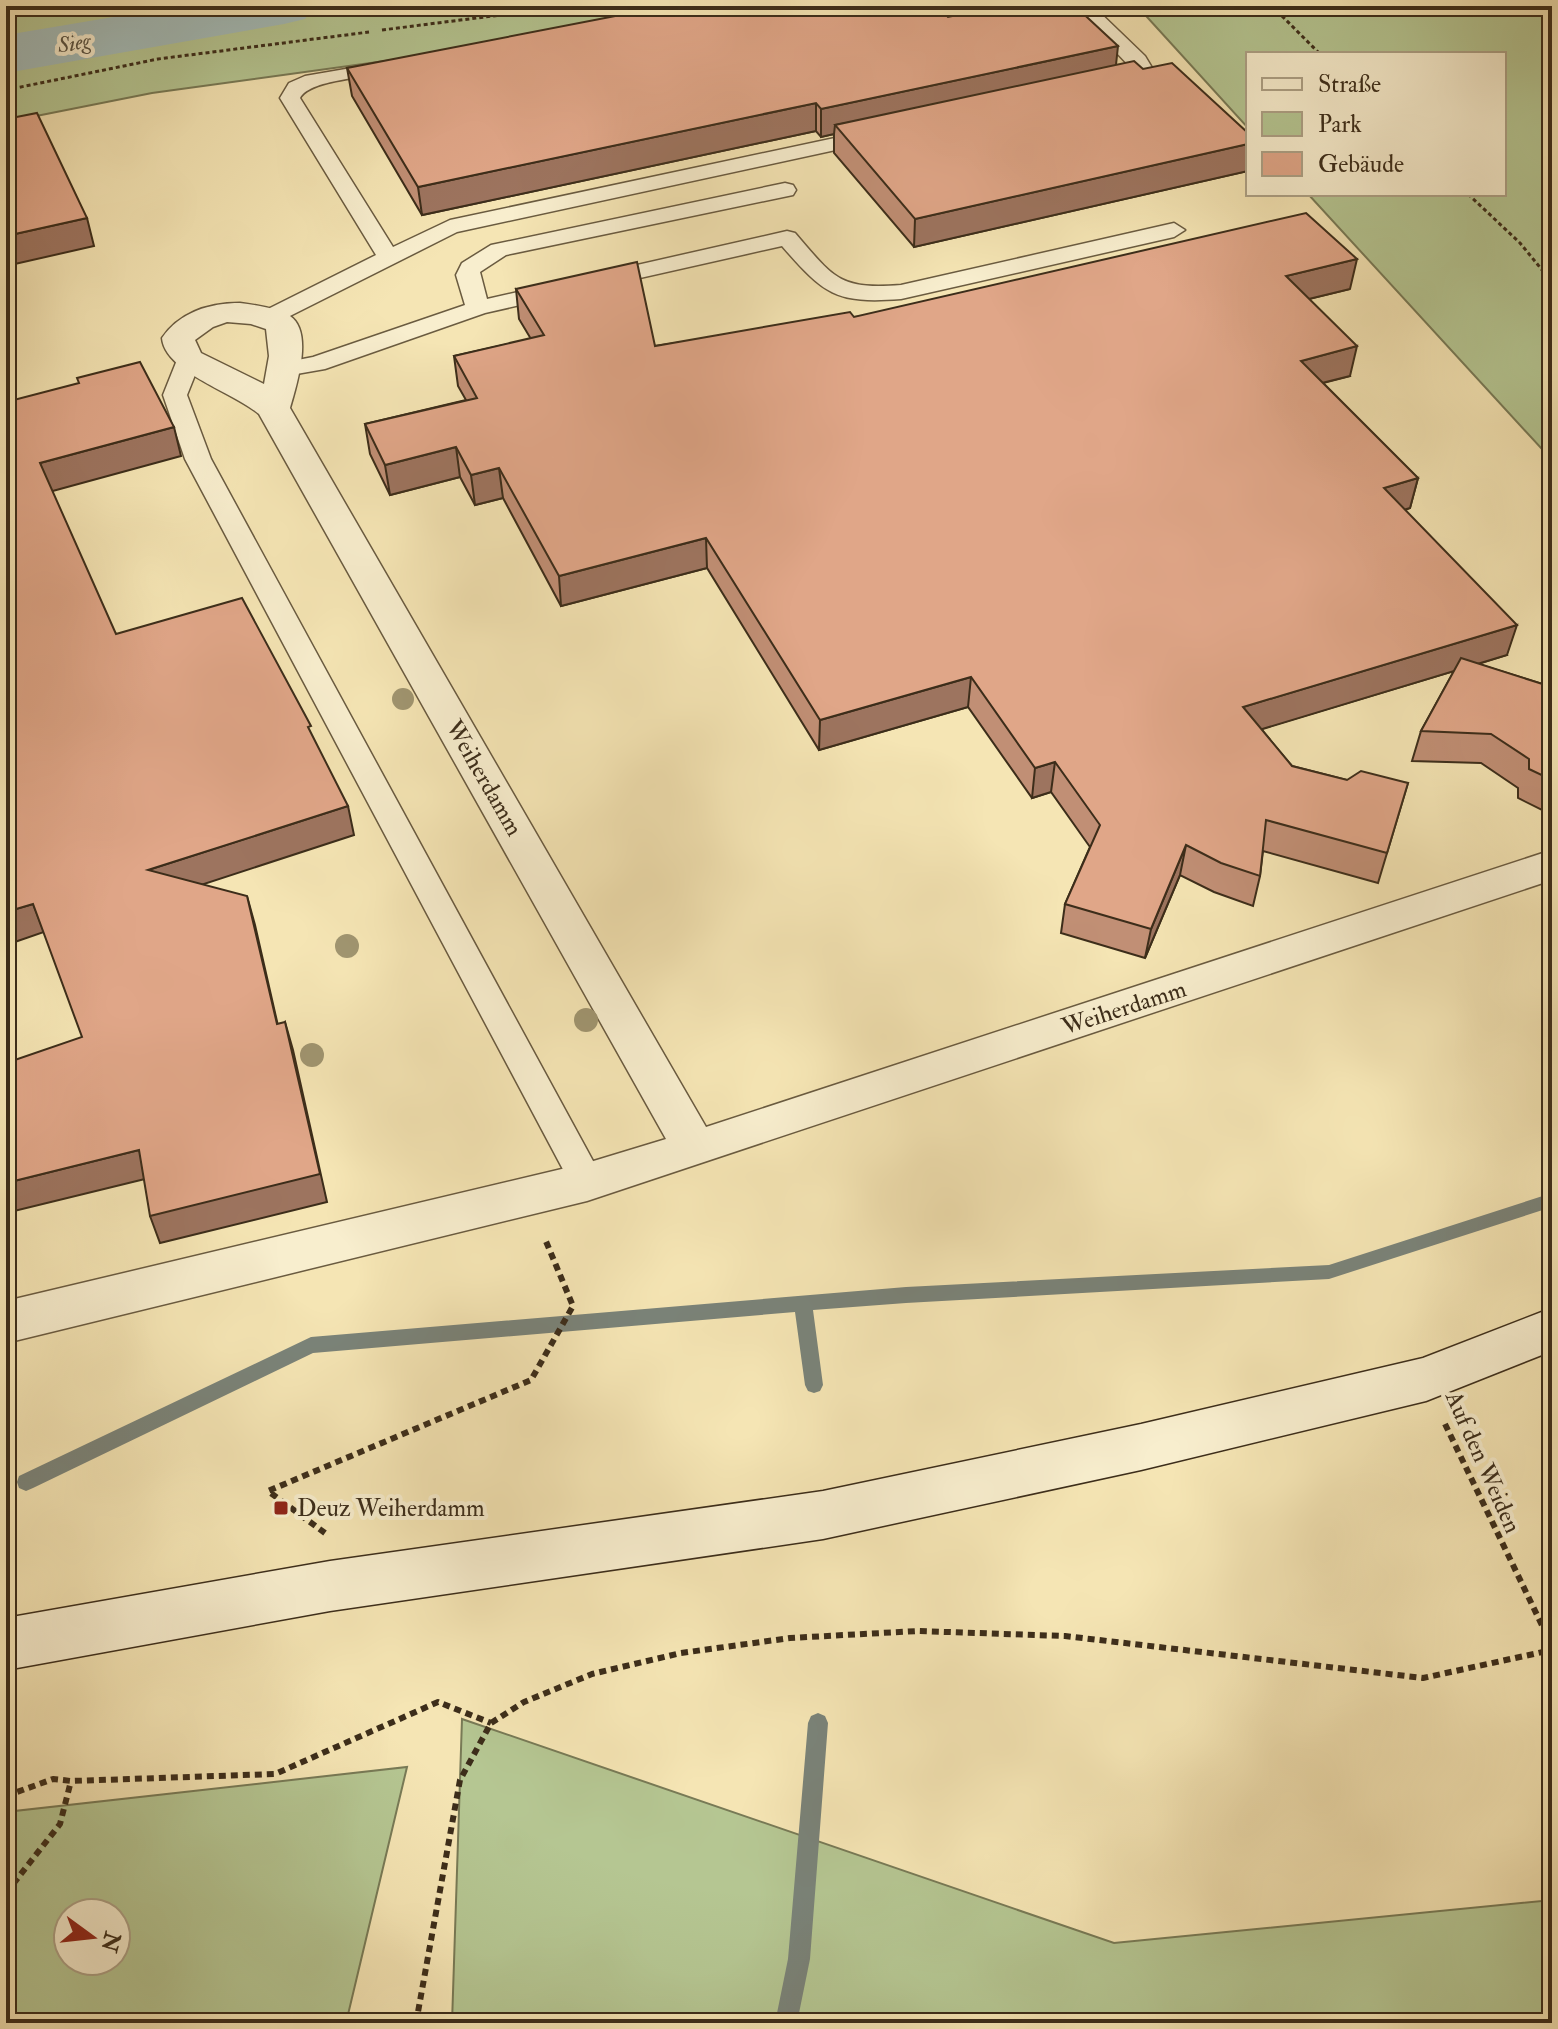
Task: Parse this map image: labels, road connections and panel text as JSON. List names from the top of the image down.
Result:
{
  "streets": {
    "street": ["Weiherdamm"],
    "path": ["Auf den Weiden"]
  },
  "water": ["Sieg"],
  "places": {
    "transit": ["Deuz Weiherdamm"]
  },
  "legend": ["Straße", "Park", "Gebäude"],
  "north": "right"
}
